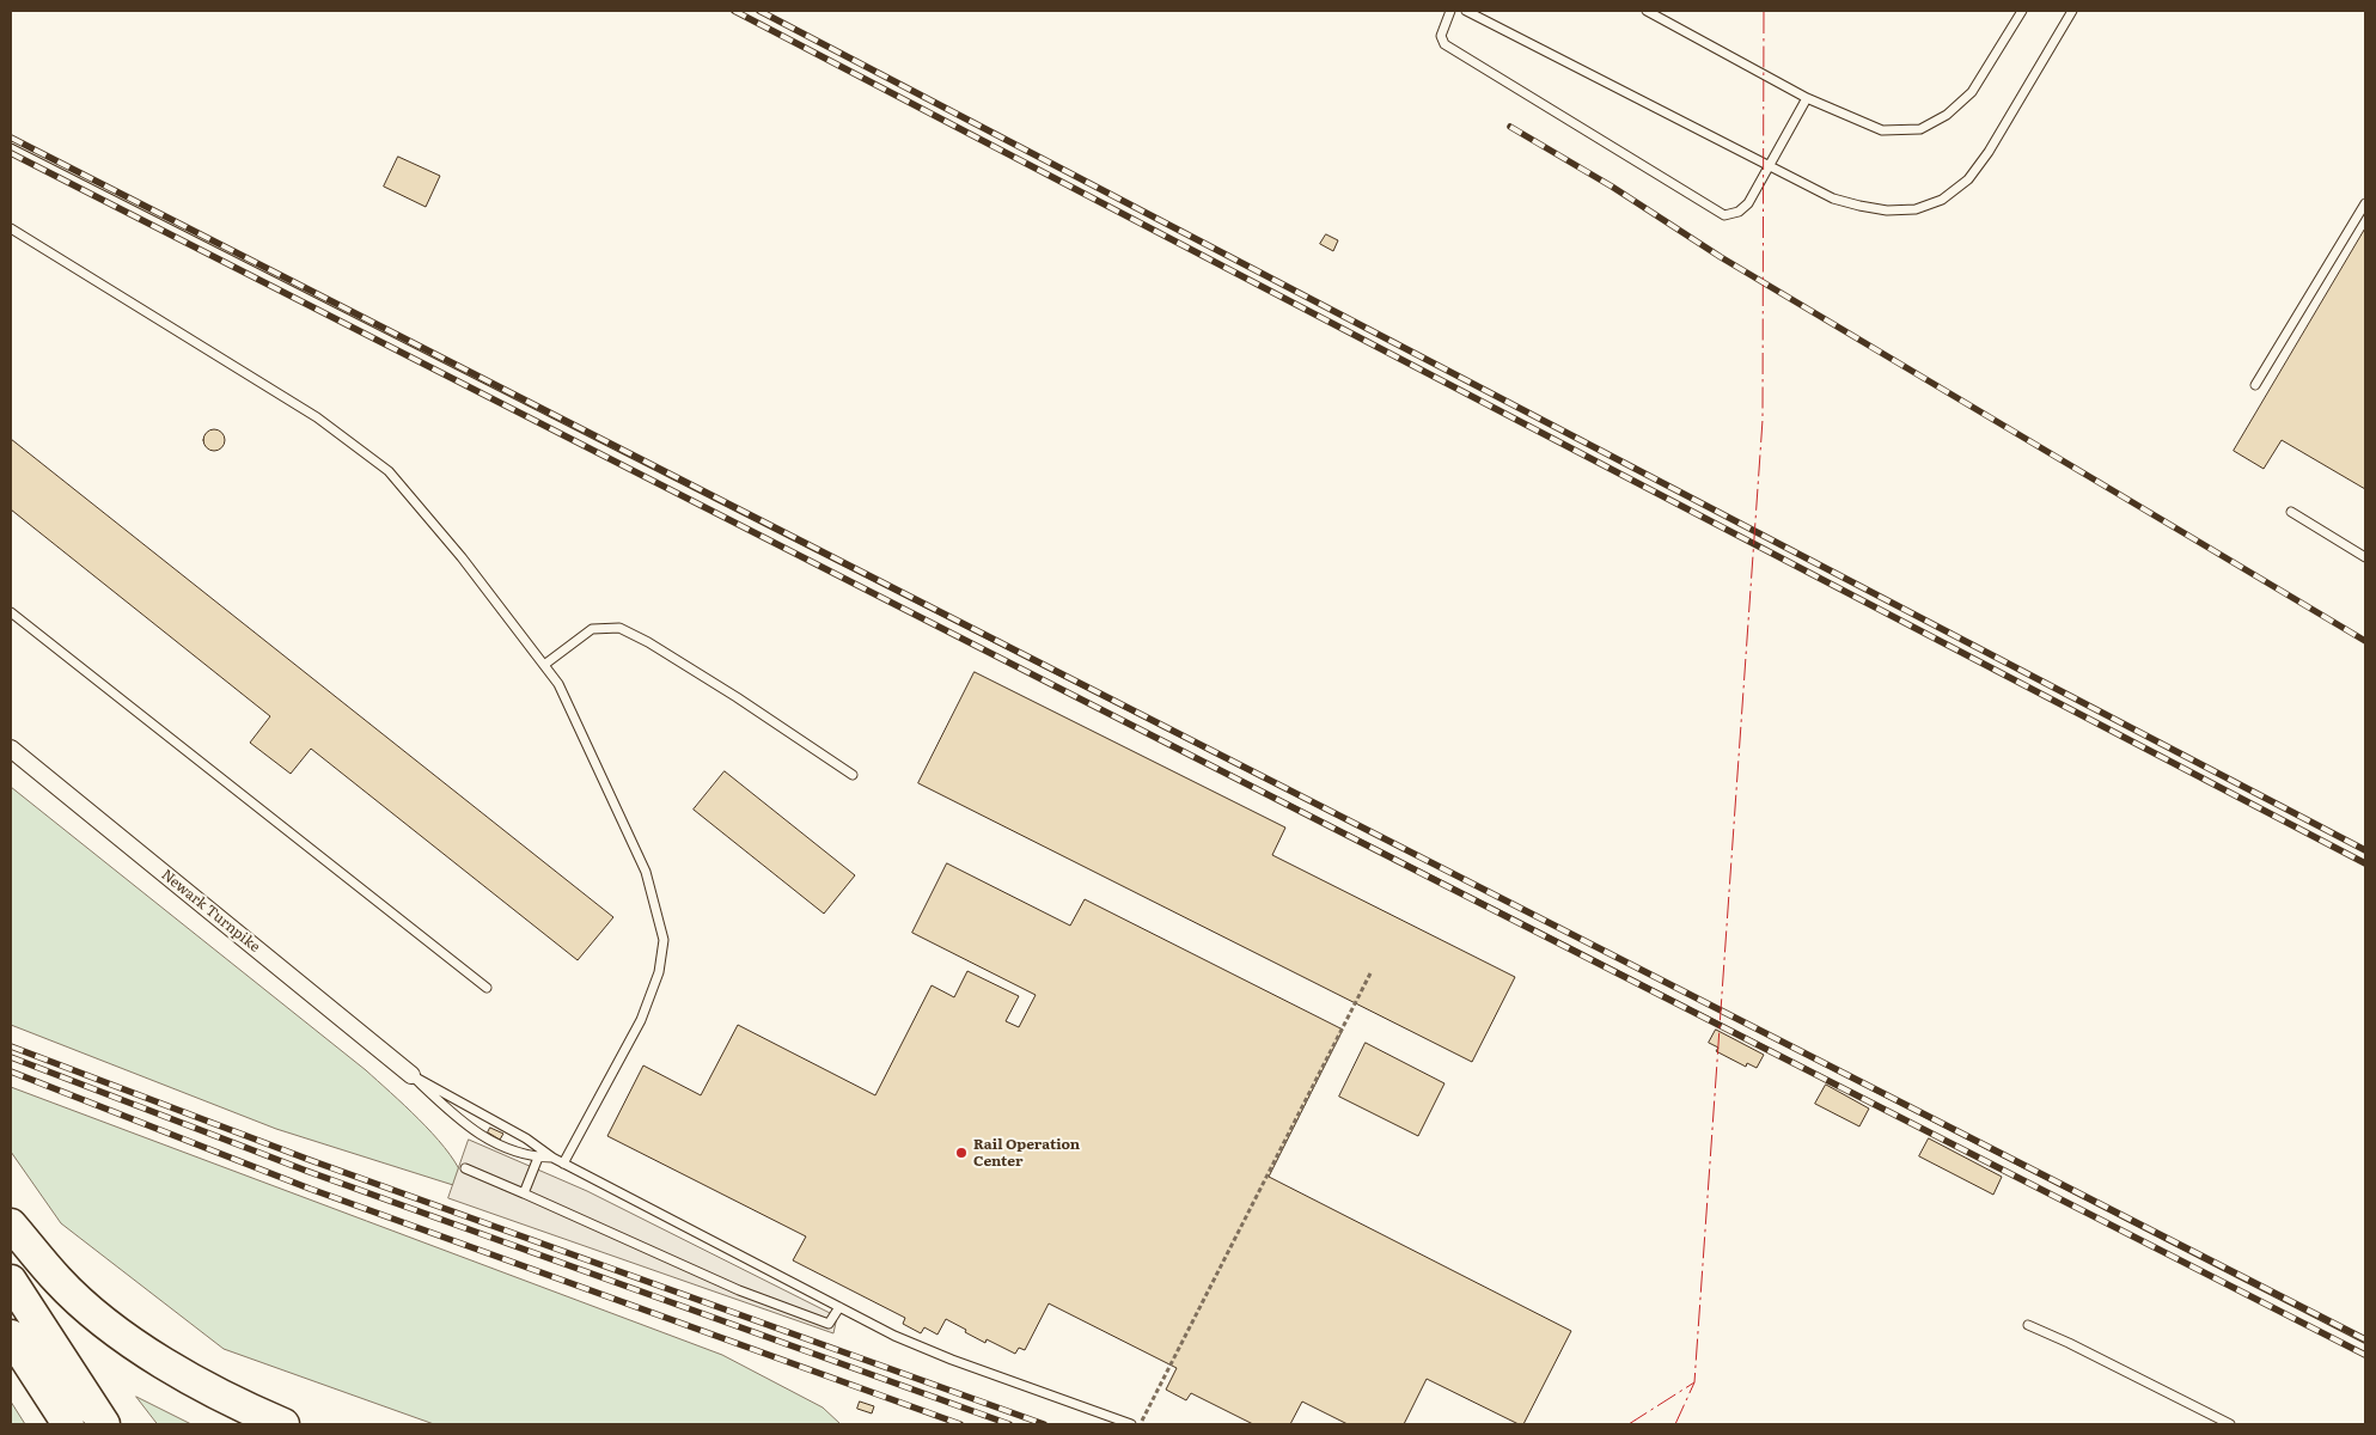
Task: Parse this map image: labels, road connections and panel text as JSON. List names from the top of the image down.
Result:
{
  "streets": {
    "street": ["Newark Turnpike"]
  },
  "places": ["Rail Operation Center"]
}
